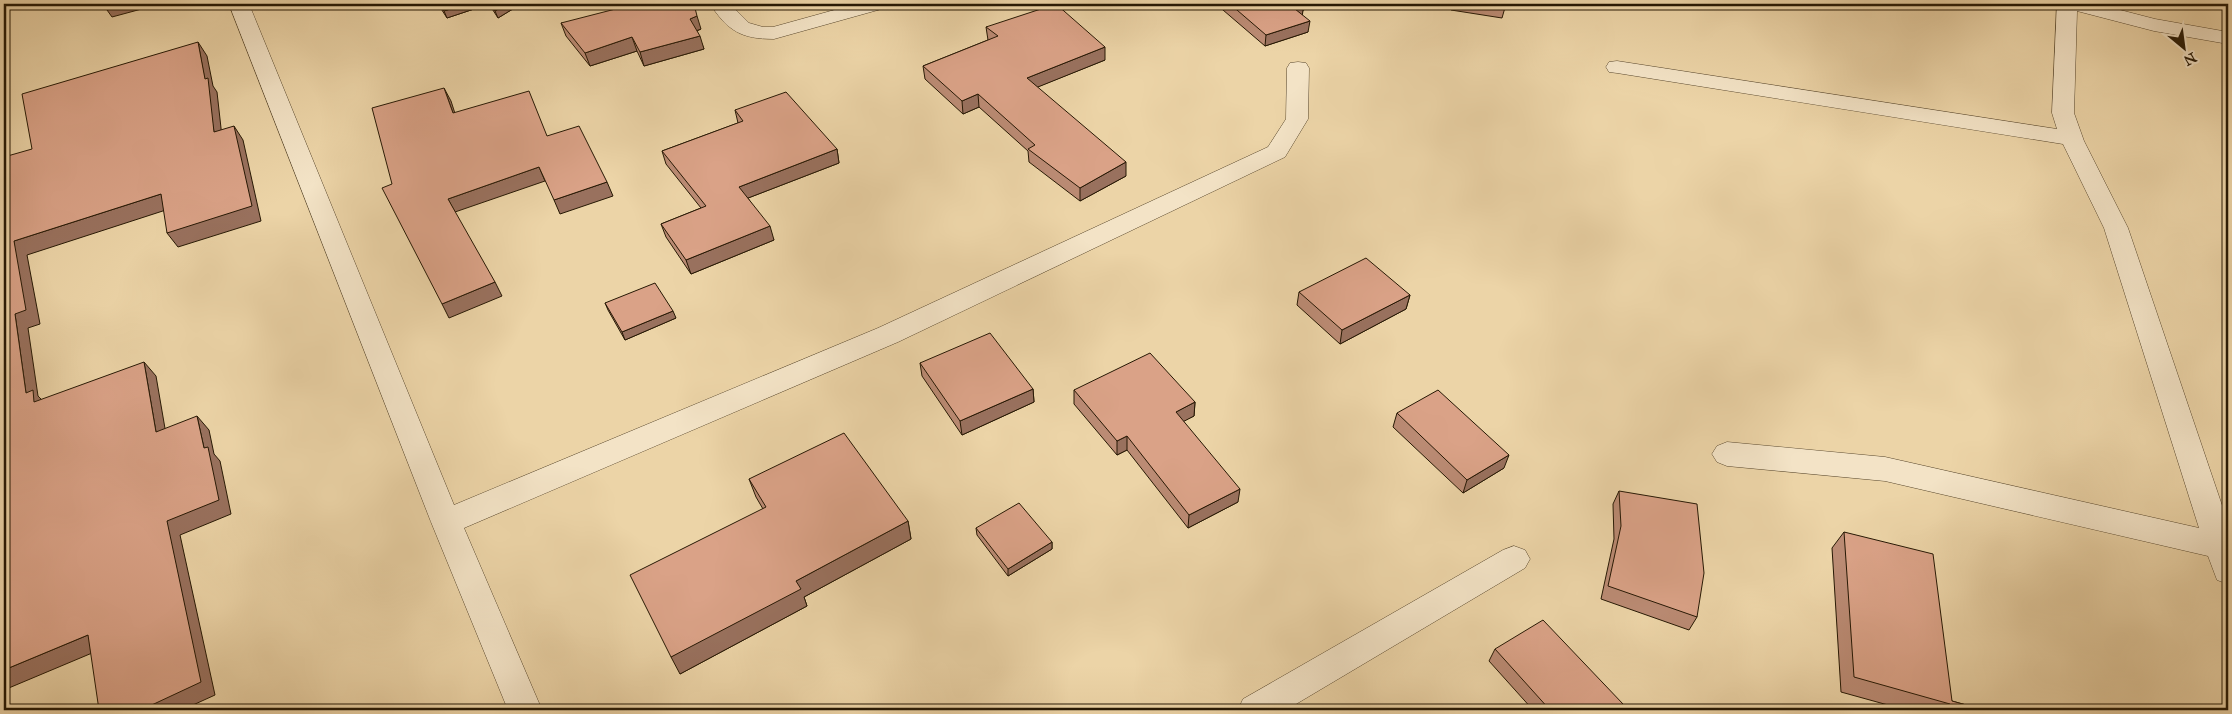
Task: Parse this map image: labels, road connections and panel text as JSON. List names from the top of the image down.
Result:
{
  "north": "bottom right"
}
